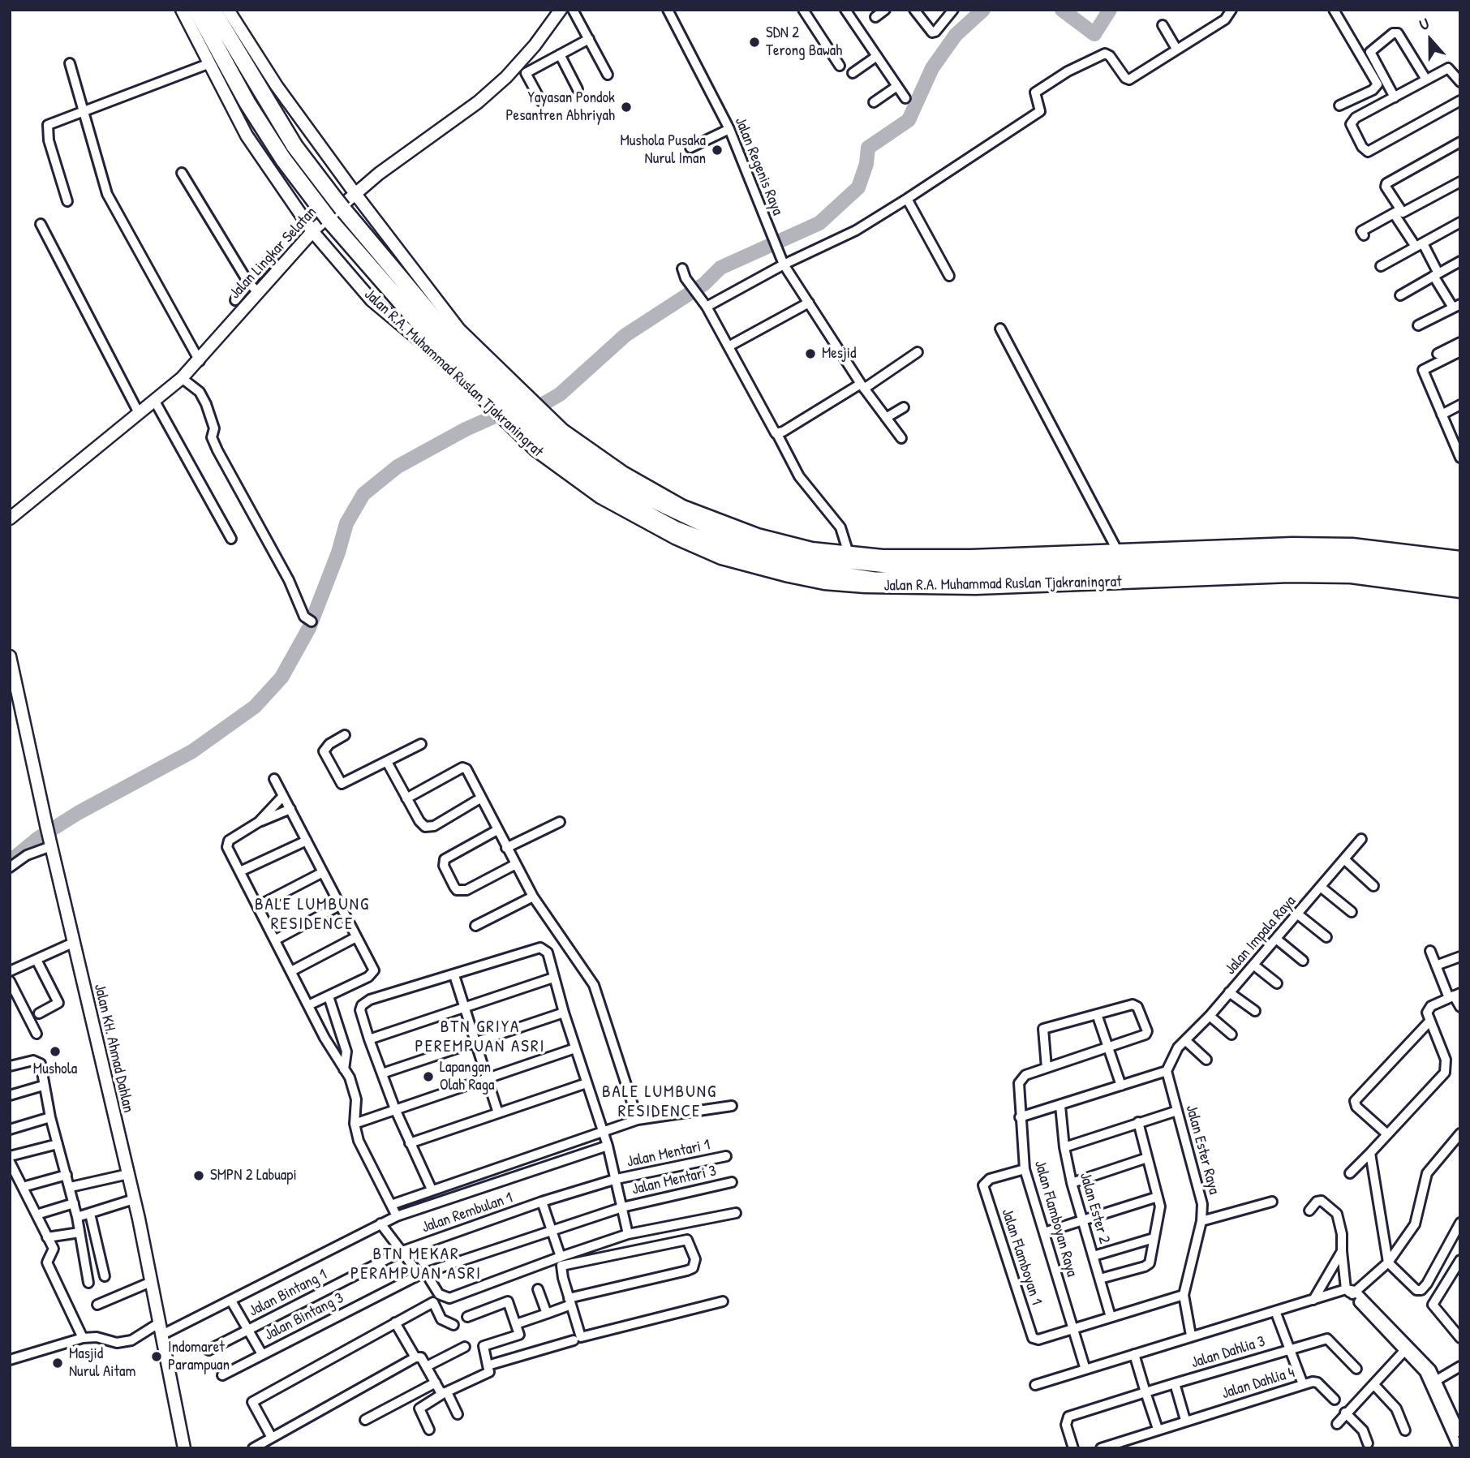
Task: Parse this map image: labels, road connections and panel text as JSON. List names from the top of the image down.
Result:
{
  "streets": {
    "highway": ["Jalan R.A. Muhammad Ruslan Tjakraningrat"],
    "street": [
      "Jalan Regenis Raya",
      "Jalan Lingkar Selatan",
      "Jalan Impala Raya",
      "Jalan KH. Ahmad Dahlan",
      "Jalan Ester Raya",
      "Jalan Mentari 1",
      "Jalan Mentari 3",
      "Jalan Ester 2",
      "Jalan Rembulan 1",
      "Jalan Flamboyan Raya",
      "Jalan Flamboyan 1",
      "Jalan Bintang 1",
      "Jalan Bintang 3",
      "Jalan Dahlia 3",
      "Jalan Dahlia 4"
    ]
  },
  "crossings": [
    ["Jalan Lingkar Selatan", "Jalan R.A. Muhammad Ruslan Tjakraningrat"],
    ["Jalan Impala Raya", "Jalan Ester Raya"],
    ["Jalan Mentari 1", "Jalan Rembulan 1"],
    ["Jalan Mentari 3", "Jalan Bintang 3"],
    ["Jalan Rembulan 1", "Jalan Bintang 1"],
    ["Jalan Flamboyan Raya", "Jalan Flamboyan 1"]
  ],
  "districts": [
    "BALE LUMBUNG RESIDENCE",
    "BTN GRIYA PEREMPUAN ASRI",
    "BALE LUMBUNG RESIDENCE",
    "BTN MEKAR PERAMPUAN ASRI"
  ],
  "places": [
    "SDN 2 Terong Bawah",
    "Yayasan Pondok Pesantren Abhriyah",
    "Mushola Pusaka Nurul Iman",
    "Mesjid",
    "Mushola",
    "Lapangan Olah Raga",
    "SMPN 2 Labuapi",
    "Indomaret Parampuan",
    "Masjid Nurul Aitam"
  ],
  "north": "top"
}
